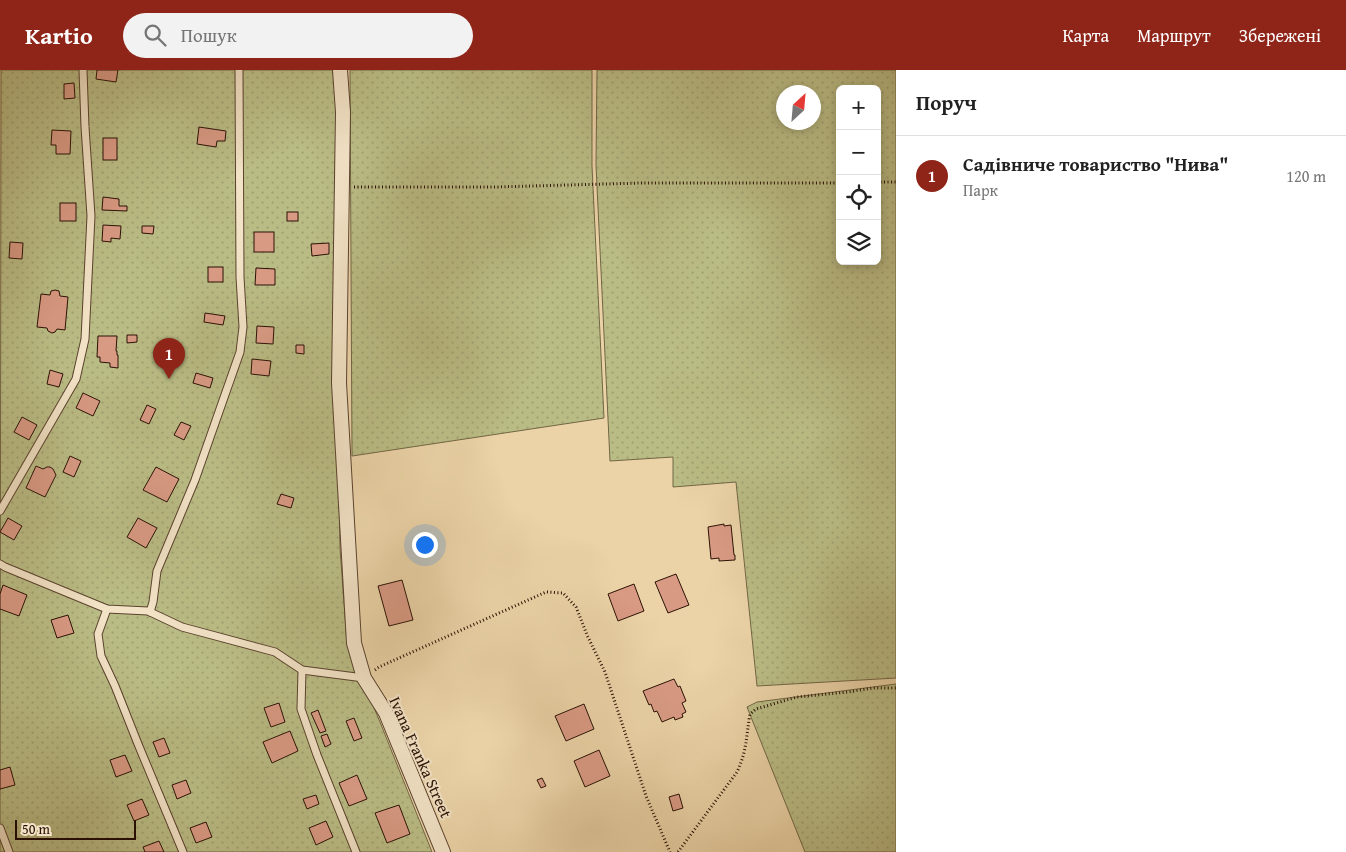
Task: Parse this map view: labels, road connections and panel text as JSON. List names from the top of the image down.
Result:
{
  "streets": {
    "street": ["Ivana Franka Street"]
  },
  "scale_bar": "50 m",
  "north": "top right",
  "page": {
    "header": "Kartio",
    "search": "Пошук",
    "nav": ["Карта", "Маршрут", "Збережені"],
    "heading": "Поруч",
    "map_buttons": ["+", "−"],
    "list": [
      {
        "mark": "1",
        "name": "Садівниче товариство \"Нива\"",
        "note": "Парк",
        "value": "120 m"
      }
    ],
    "pins": "1",
    "scale": "50 m"
  }
}
